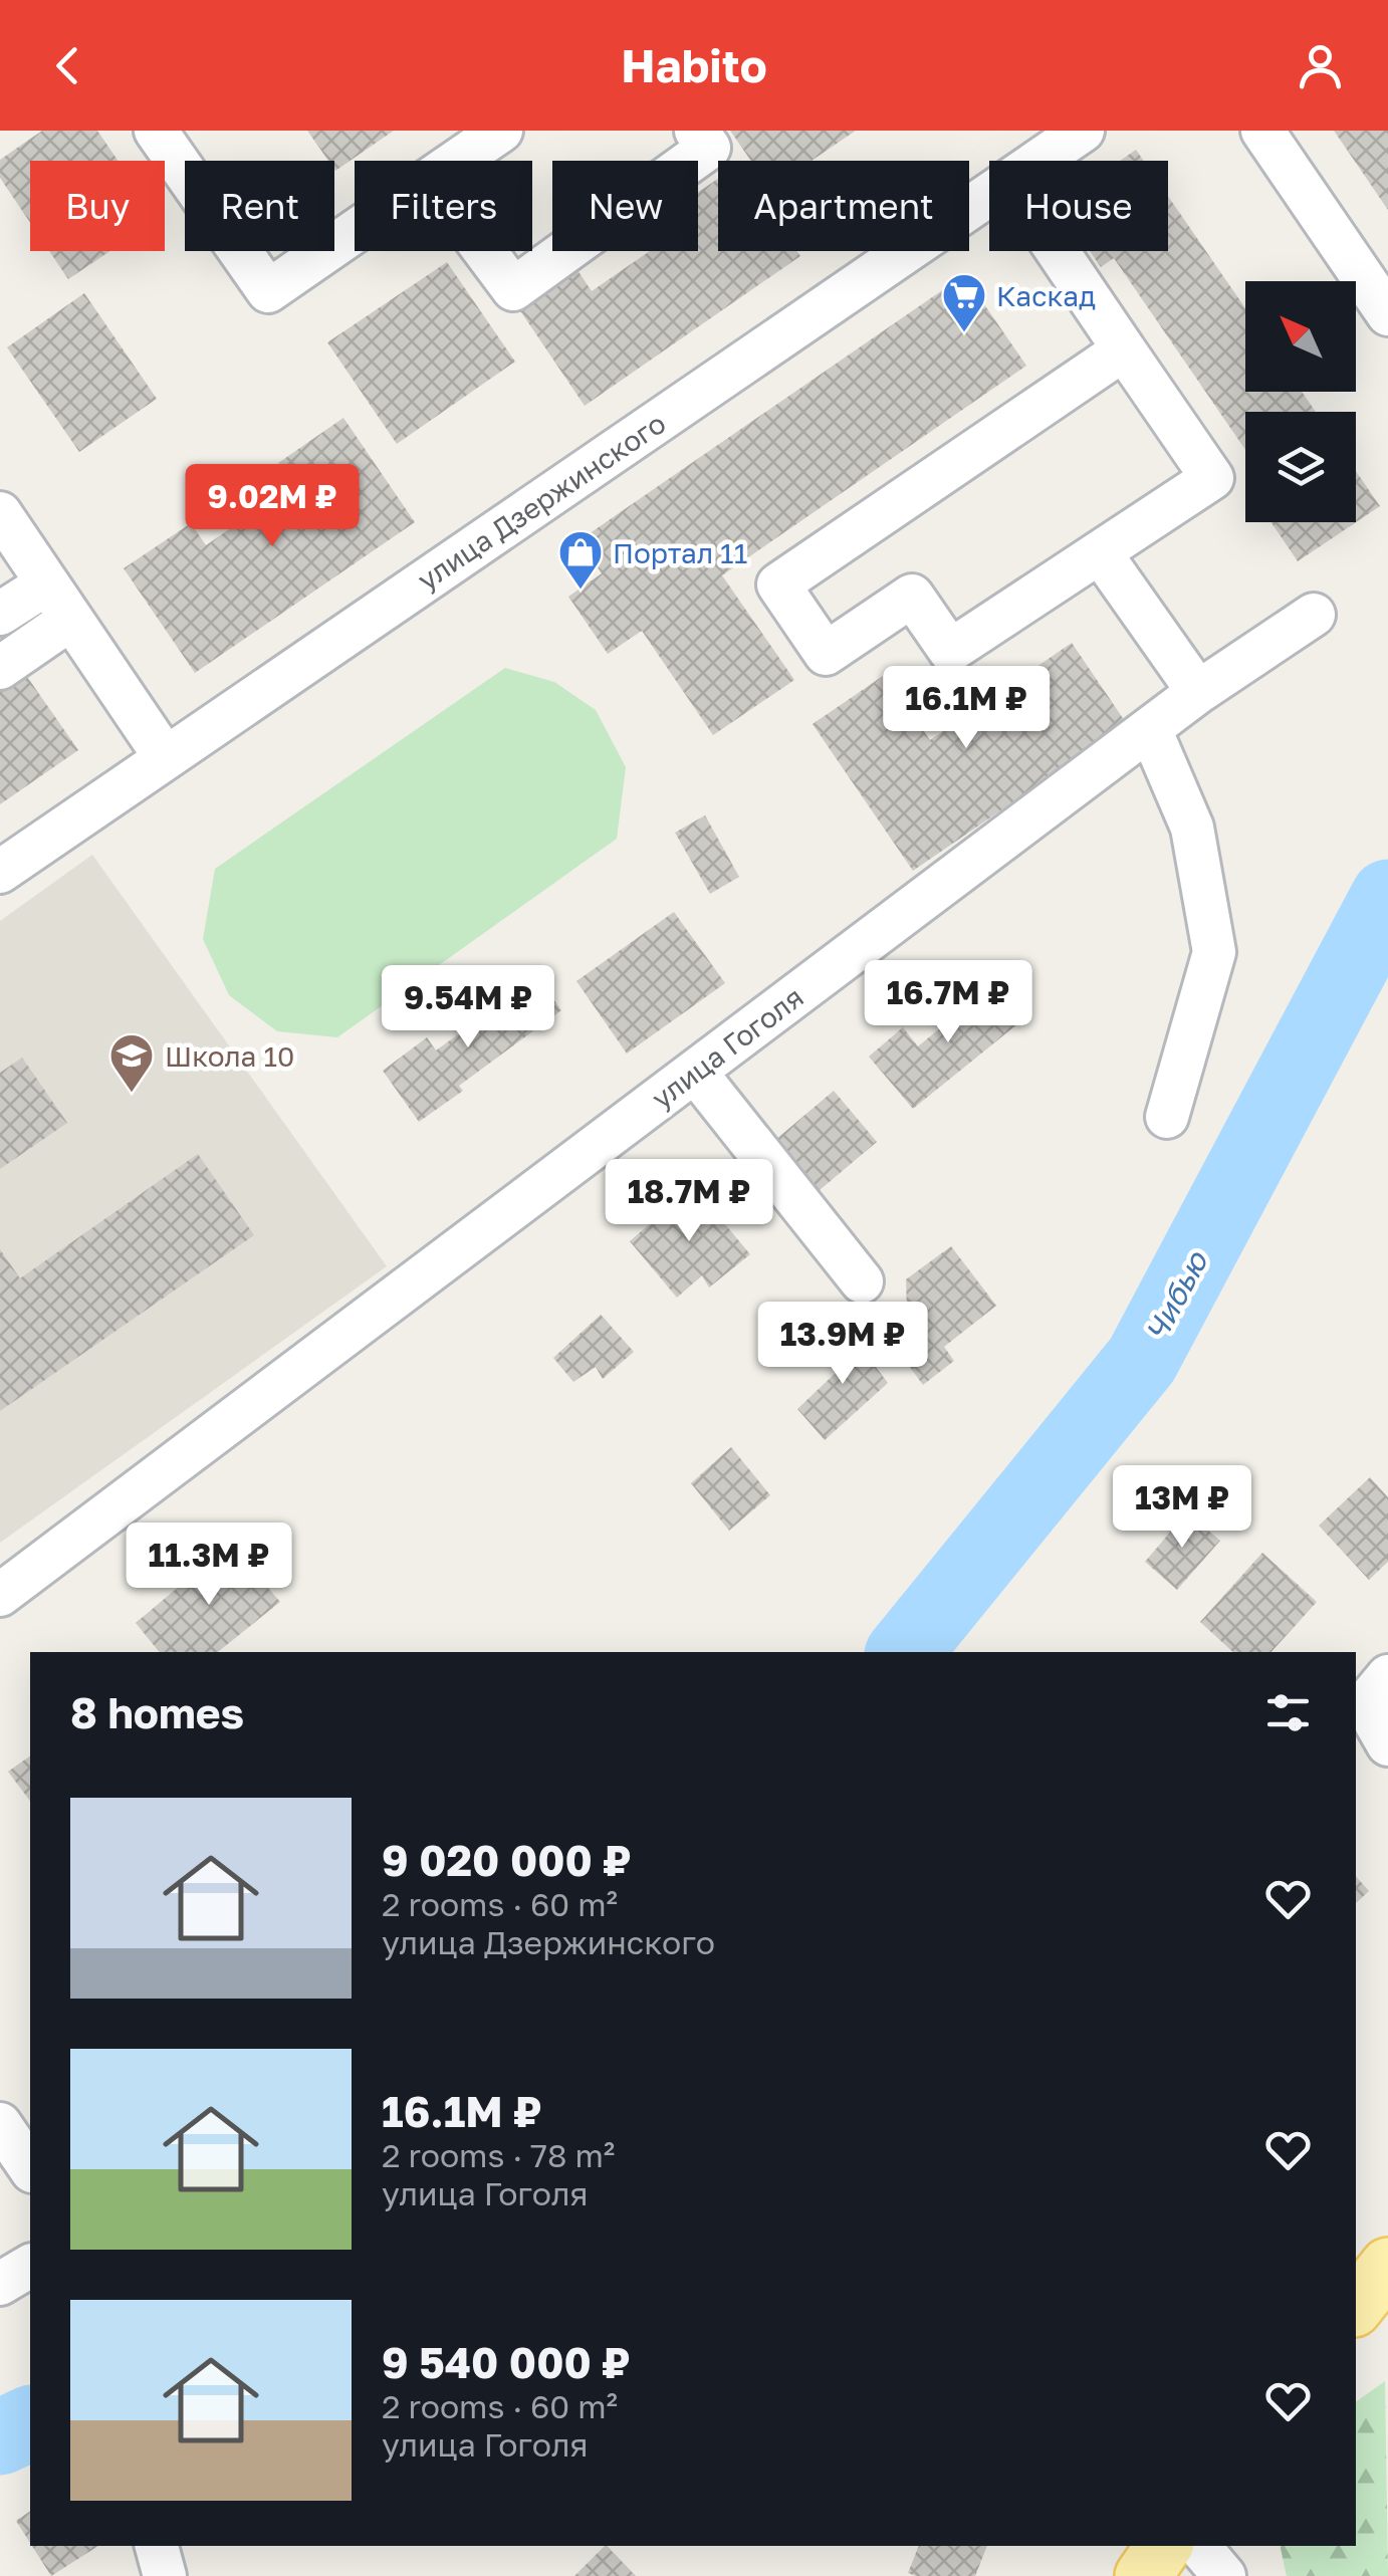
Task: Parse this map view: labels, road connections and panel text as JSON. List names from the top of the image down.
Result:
{
  "streets": {
    "street": ["улица Дзержинского", "улица Гоголя"]
  },
  "water": ["Чибью"],
  "places": {
    "supermarket": ["Каскад"],
    "shop": ["Портал 11"],
    "school or university": ["Школа 10"]
  },
  "north": "top left",
  "page": {
    "header": "Habito",
    "chip": [
      "Buy",
      "Rent",
      "Filters",
      "New",
      "Apartment",
      "House"
    ],
    "price": [
      "9.02M ₽",
      "16.1M ₽",
      "16.7M ₽",
      "9.54M ₽",
      "18.7M ₽",
      "13.9M ₽",
      "13M ₽",
      "11.3M ₽"
    ],
    "heading": "8 homes",
    "list": [
      {
        "name": "9 020 000 ₽",
        "note": "2 rooms · 60 m² · улица Дзержинского"
      },
      {
        "name": "16.1M ₽",
        "note": "2 rooms · 78 m² · улица Гоголя"
      },
      {
        "name": "9 540 000 ₽",
        "note": "2 rooms · 60 m² · улица Гоголя"
      }
    ]
  }
}
